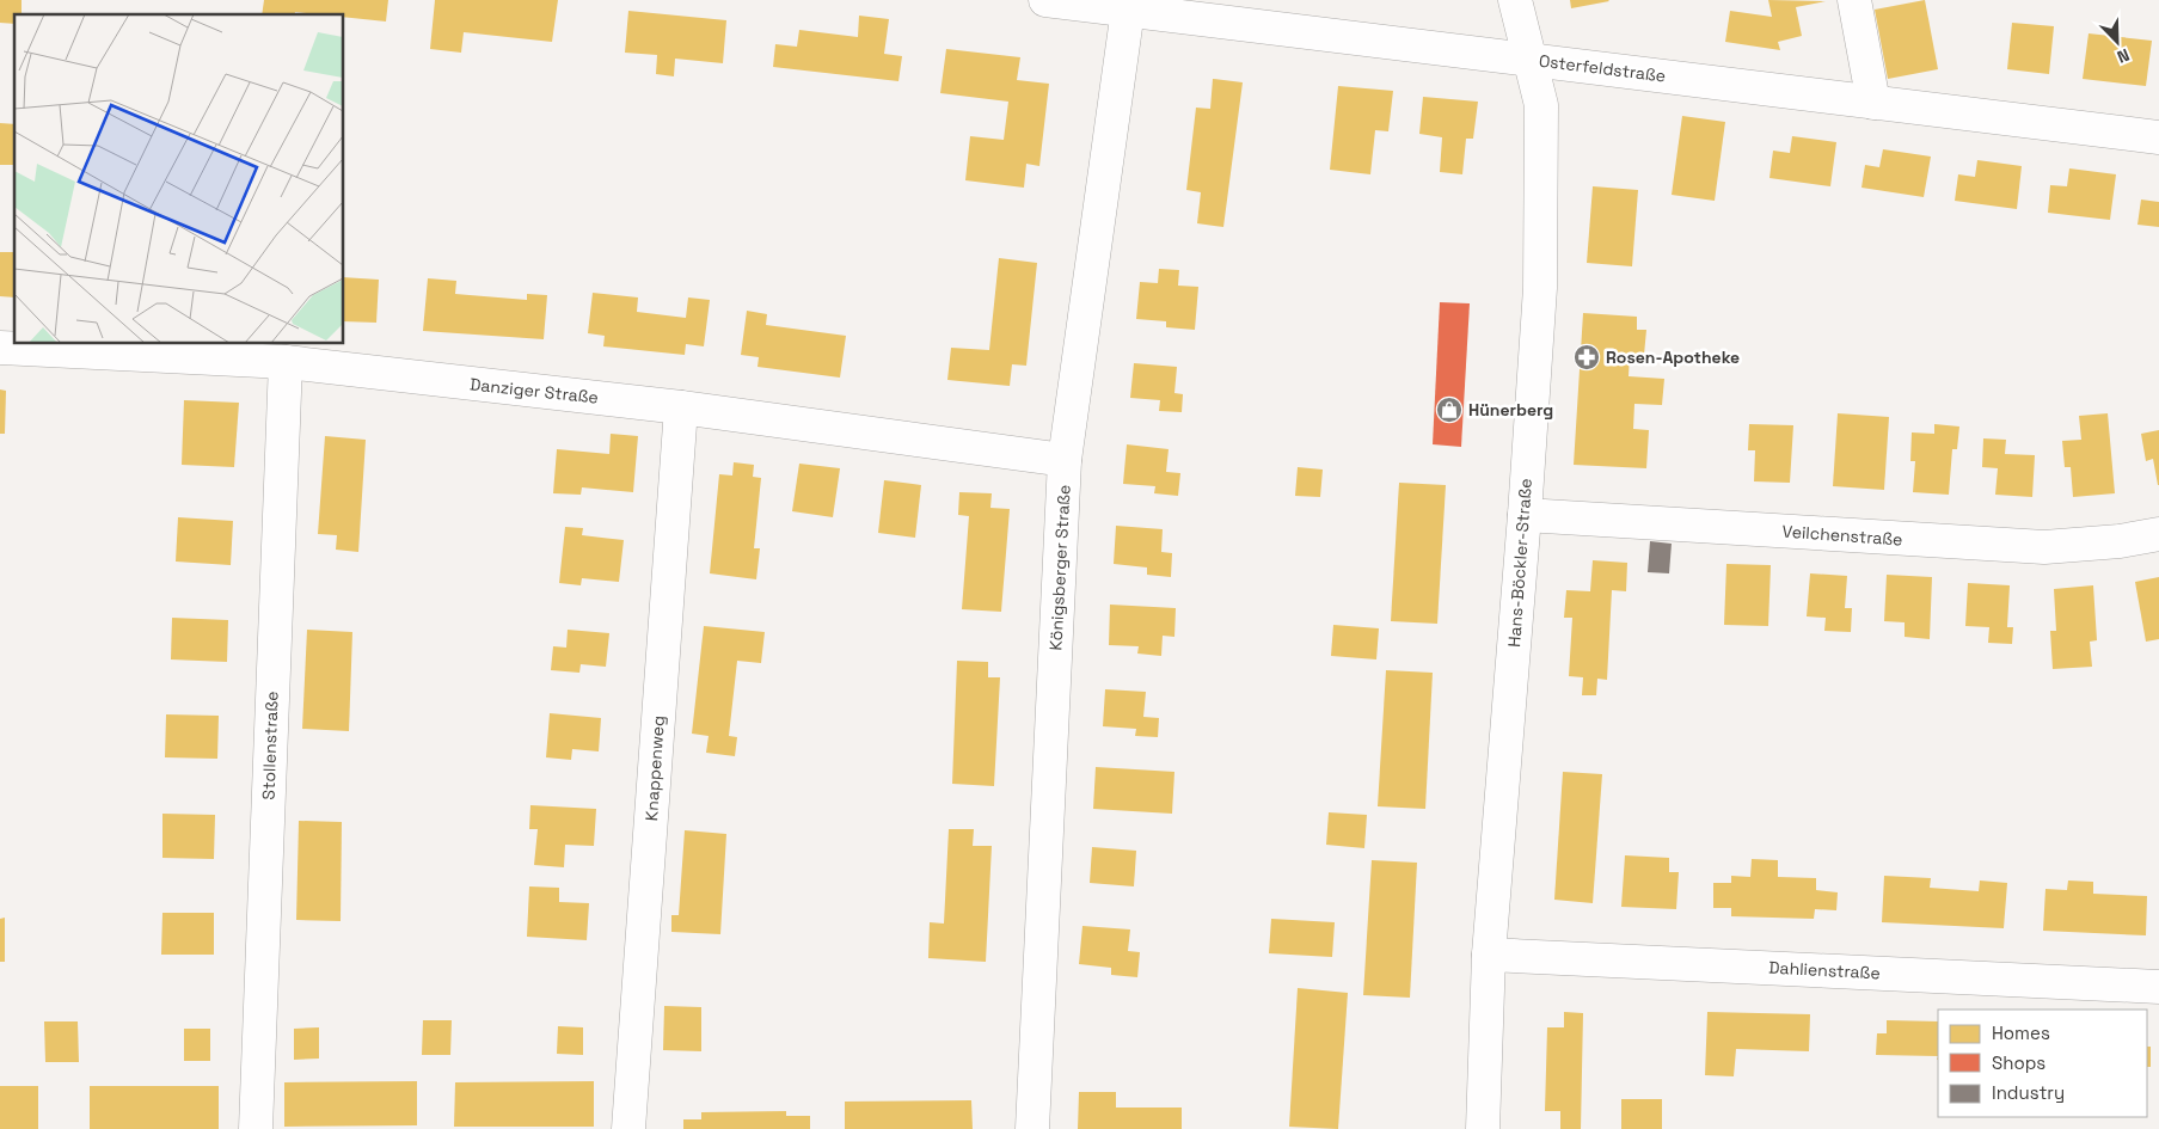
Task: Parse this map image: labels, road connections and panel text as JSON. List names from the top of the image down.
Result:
{
  "streets": {
    "street": [
      "Osterfeldstraße",
      "Danziger Straße",
      "Veilchenstraße",
      "Hans-Böckler-Straße",
      "Königsberger Straße",
      "Stollenstraße",
      "Knappenweg",
      "Dahlienstraße"
    ]
  },
  "crossings": [
    ["Osterfeldstraße", "Hans-Böckler-Straße"],
    ["Osterfeldstraße", "Königsberger Straße"],
    ["Danziger Straße", "Königsberger Straße"],
    ["Danziger Straße", "Stollenstraße"],
    ["Danziger Straße", "Knappenweg"],
    ["Veilchenstraße", "Hans-Böckler-Straße"],
    ["Hans-Böckler-Straße", "Dahlienstraße"]
  ],
  "places": {
    "pharmacy": ["Rosen-Apotheke"],
    "shop": ["Hünerberg"]
  },
  "legend": ["Homes", "Shops", "Industry"],
  "north": "bottom right"
}
